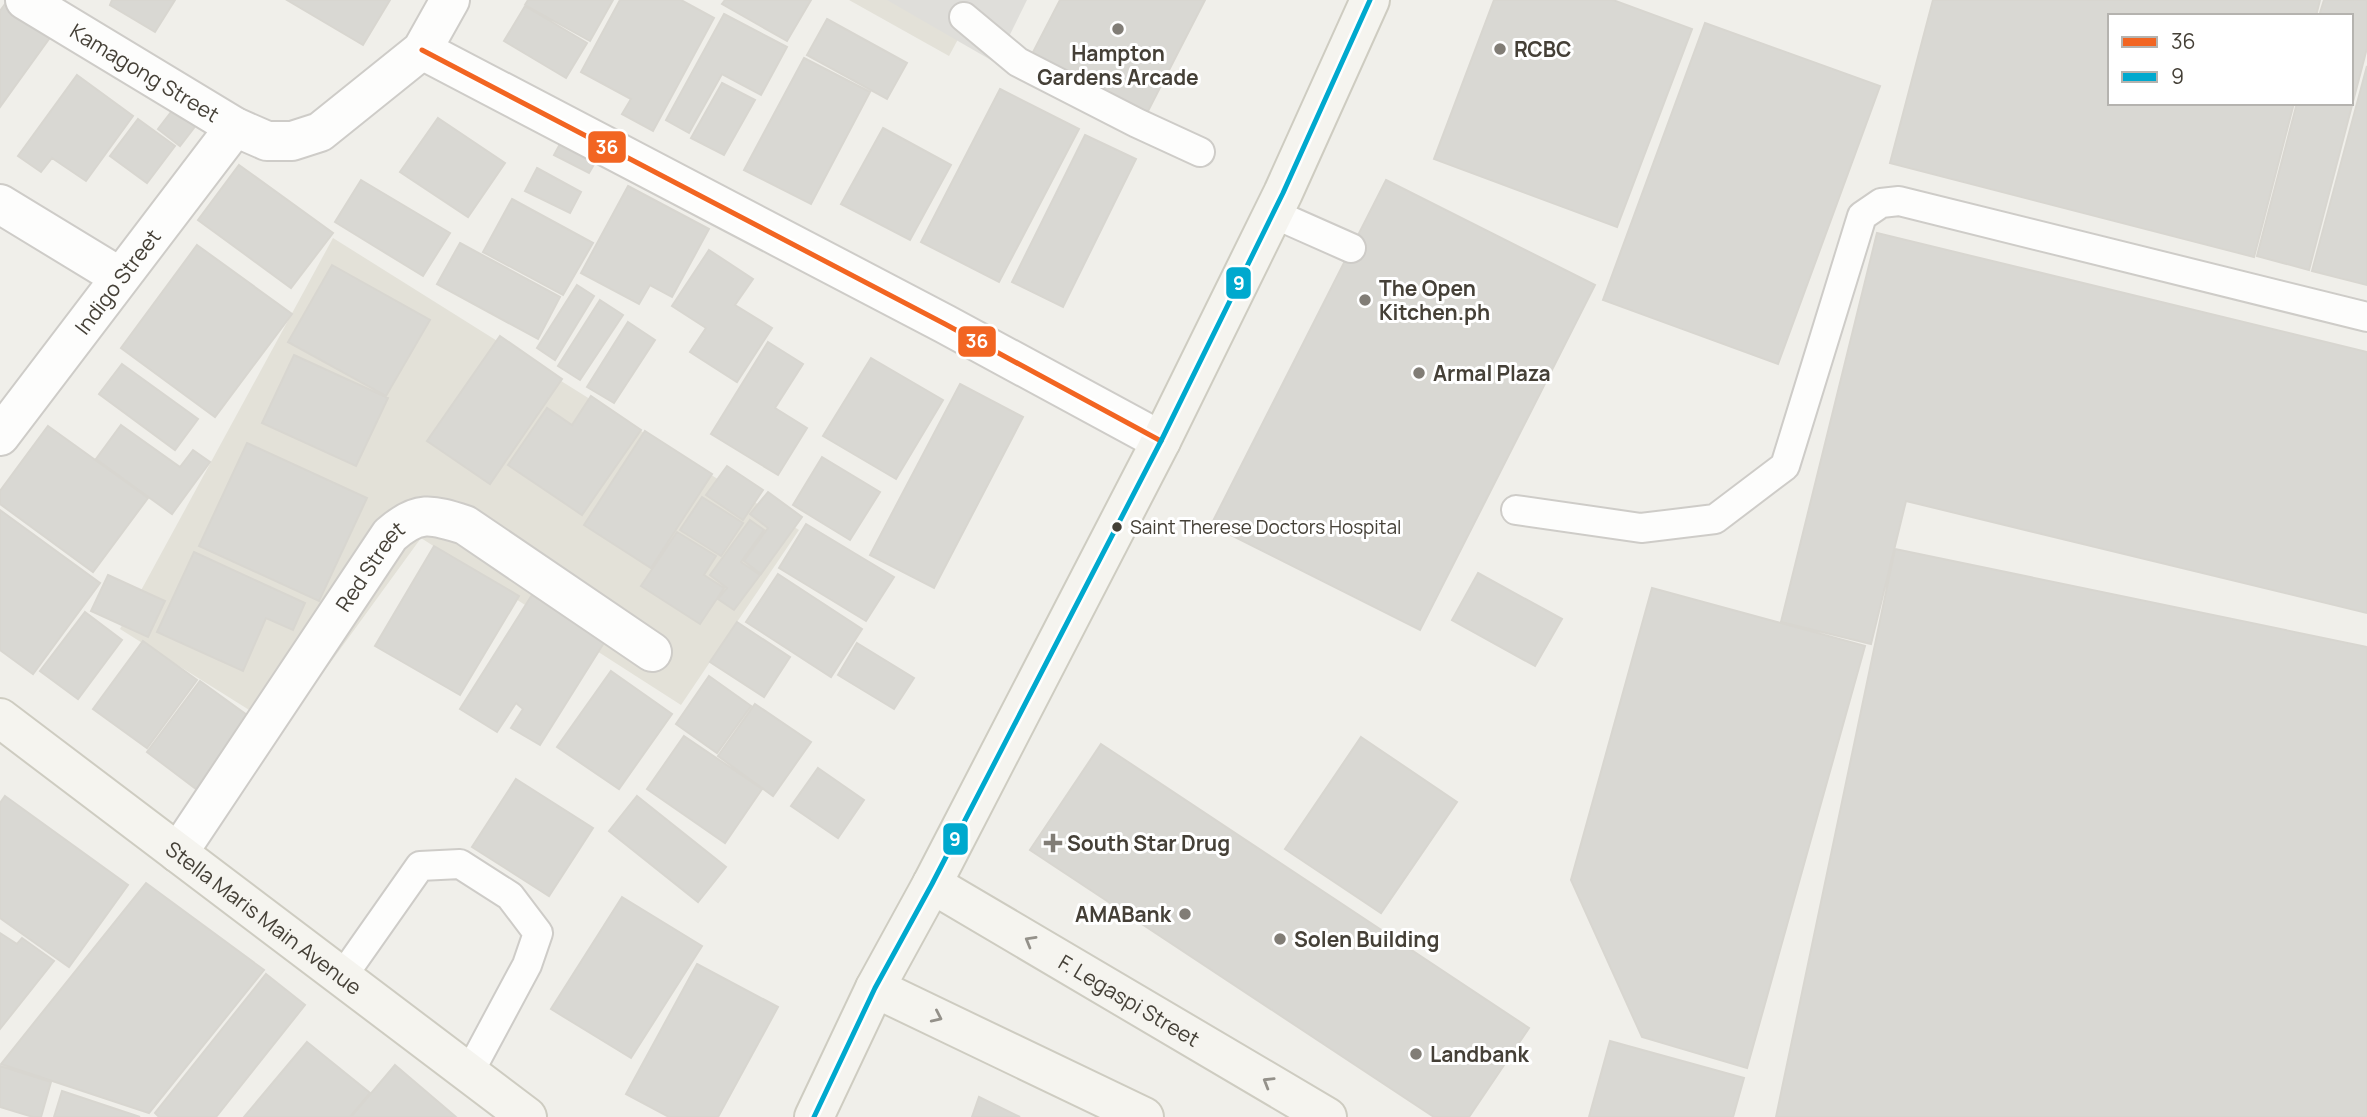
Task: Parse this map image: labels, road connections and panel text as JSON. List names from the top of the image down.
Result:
{
  "streets": {
    "main road": ["Stella Maris Main Avenue", "F. Legaspi Street"],
    "street": ["Kamagong Street", "Indigo Street", "Red Street"]
  },
  "crossings": [
    ["Kamagong Street", "Indigo Street"],
    ["Red Street", "Stella Maris Main Avenue"]
  ],
  "places": {
    "other": [
      "Hampton Gardens Arcade",
      "RCBC",
      "The Open Kitchen.ph",
      "Armal Plaza",
      "Saint Therese Doctors Hospital",
      "AMABank",
      "Solen Building",
      "Landbank"
    ],
    "health": ["South Star Drug"]
  },
  "lines": ["transit line 9", "transit line 36"],
  "legend": ["36", "9"]
}
